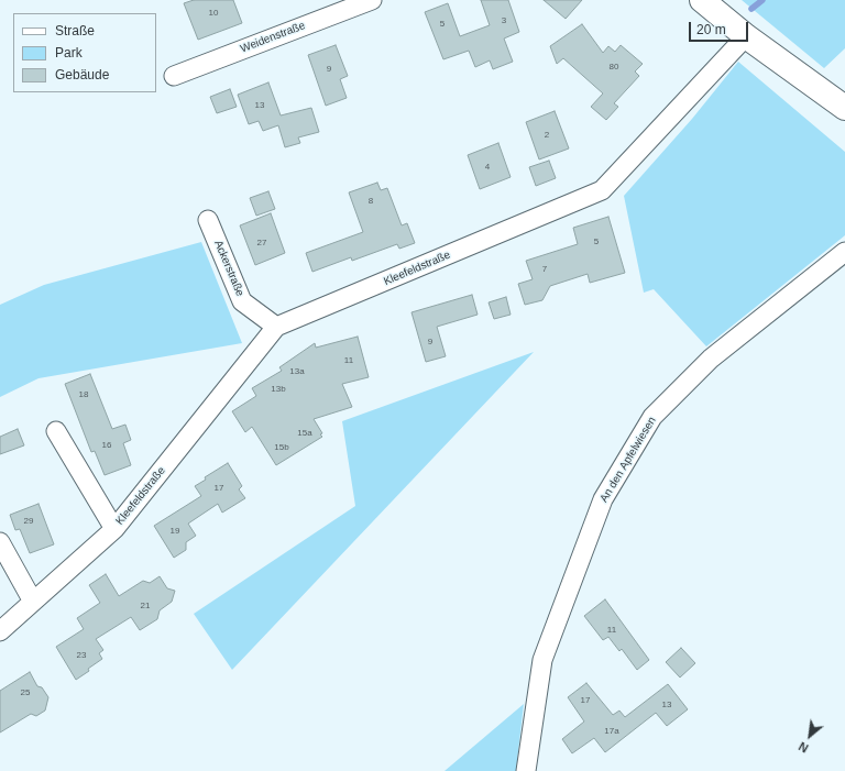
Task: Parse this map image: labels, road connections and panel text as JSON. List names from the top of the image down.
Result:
{
  "streets": {
    "street": [
      "Weidenstraße",
      "Ackerstraße",
      "Kleefeldstraße",
      "An den Apfelwiesen"
    ]
  },
  "crossings": [
    ["Ackerstraße", "Kleefeldstraße"]
  ],
  "house_numbers": [
    "10",
    "3",
    "5",
    "80",
    "9",
    "13",
    "2",
    "4",
    "8",
    "5",
    "27",
    "7",
    "9",
    "11",
    "13a",
    "13b",
    "18",
    "15a",
    "16",
    "15b",
    "17",
    "29",
    "19",
    "21",
    "11",
    "23",
    "25",
    "17",
    "13",
    "17a"
  ],
  "legend": ["Straße", "Park", "Gebäude"],
  "scale_bar": "20 m",
  "north": "bottom left"
}
